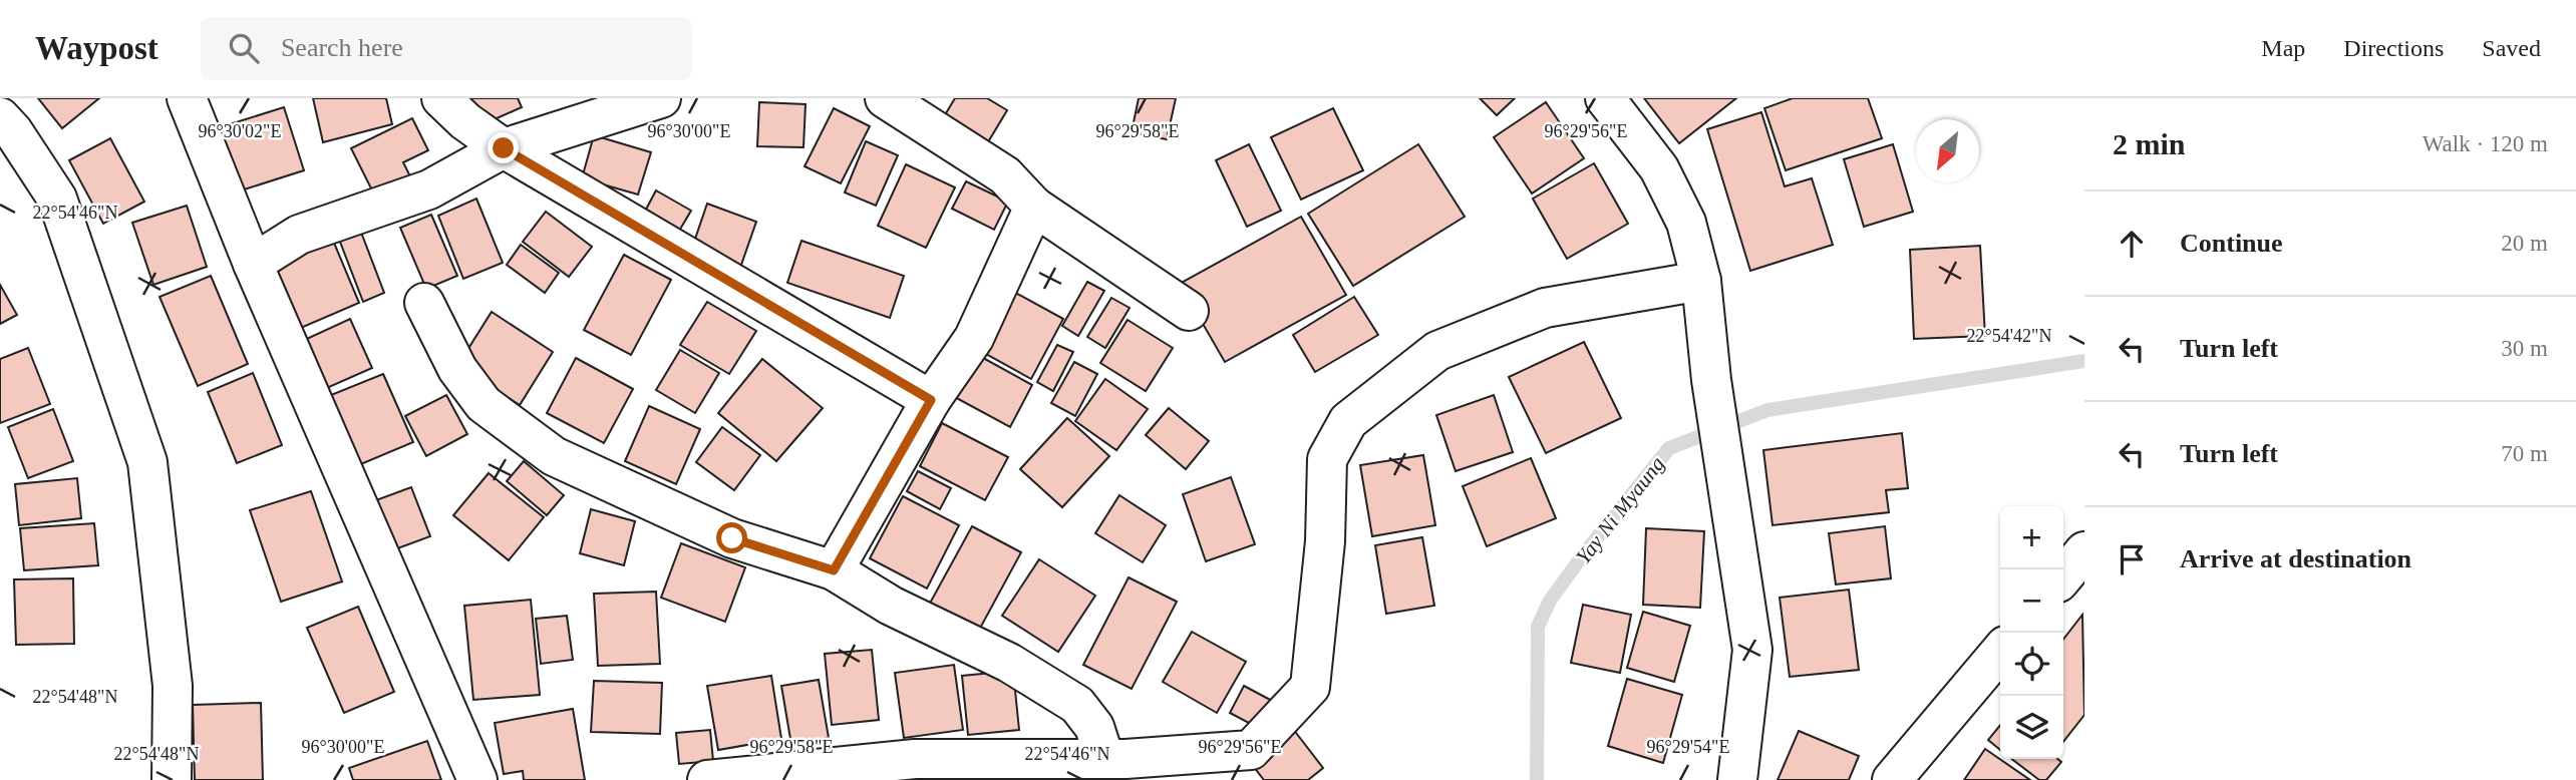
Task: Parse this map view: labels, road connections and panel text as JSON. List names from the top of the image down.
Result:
{
  "water": ["Yay Ni Myaung"],
  "north": "bottom left",
  "page": {
    "header": "Waypost",
    "search": "Search here",
    "nav": ["Map", "Directions", "Saved"],
    "heading": ["2 min", "Walk · 120 m"],
    "list": [
      ["Continue", "20 m"],
      ["Turn left", "30 m"],
      ["Turn left", "70 m"],
      "Arrive at destination"
    ],
    "map_buttons": ["+", "−"]
  },
  "coordinates": [
    "96°30'02\"E",
    "96°30'00\"E",
    "96°29'58\"E",
    "96°29'56\"E",
    "22°54'46\"N",
    "22°54'42\"N",
    "22°54'48\"N",
    "96°29'54\"E"
  ]
}
